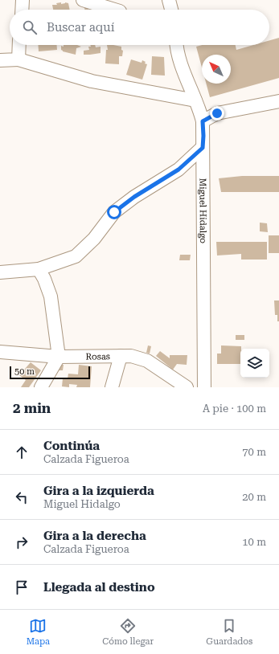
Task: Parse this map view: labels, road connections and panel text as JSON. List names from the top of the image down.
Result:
{
  "streets": {
    "street": ["Miguel Hidalgo", "Rosas"]
  },
  "scale_bar": "50 m",
  "north": "top left",
  "page": {
    "search": "Buscar aquí",
    "scale": "50 m",
    "heading": ["2 min", "A pie · 100 m"],
    "list": [
      ["Continúa", "Calzada Figueroa", "70 m"],
      ["Gira a la izquierda", "Miguel Hidalgo", "20 m"],
      ["Gira a la derecha", "Calzada Figueroa", "10 m"],
      "Llegada al destino"
    ],
    "nav": ["Mapa", "Cómo llegar", "Guardados"]
  }
}
